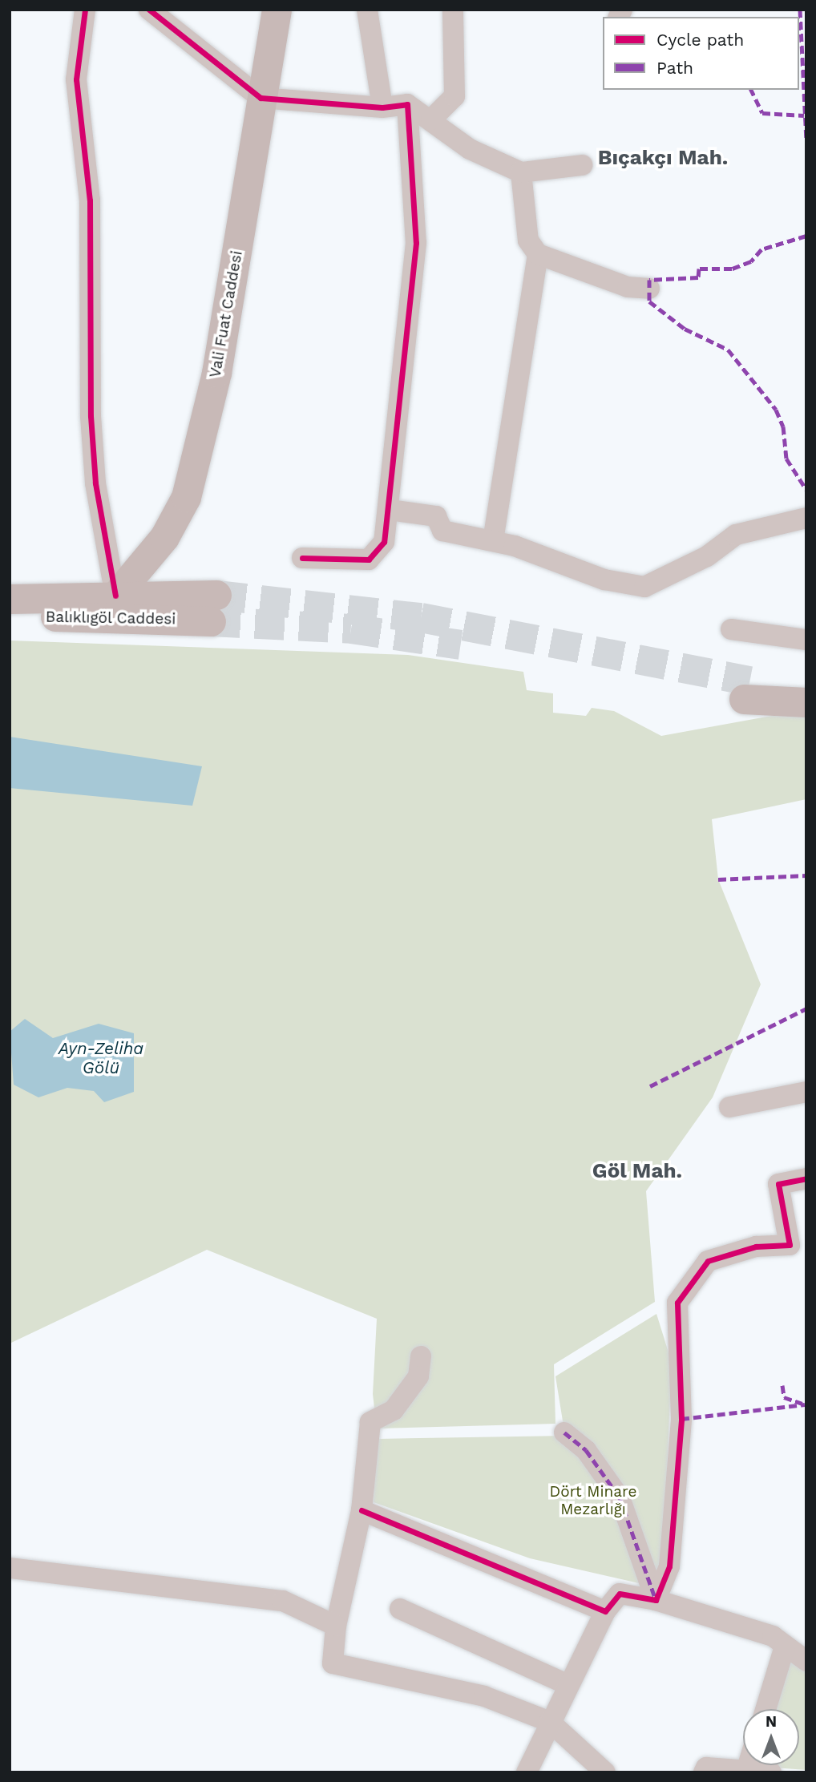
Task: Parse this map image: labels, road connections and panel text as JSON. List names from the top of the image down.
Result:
{
  "streets": {
    "main road": ["Vali Fuat Caddesi", "Balıklıgöl Caddesi"]
  },
  "crossings": [
    ["Vali Fuat Caddesi", "Balıklıgöl Caddesi"]
  ],
  "districts": ["Bıçakçı Mah.", "Göl Mah."],
  "water": ["Ayn-Zeliha Gölü"],
  "parks": ["Dört Minare Mezarlığı"],
  "legend": ["Cycle path", "Path"],
  "north": "top"
}
